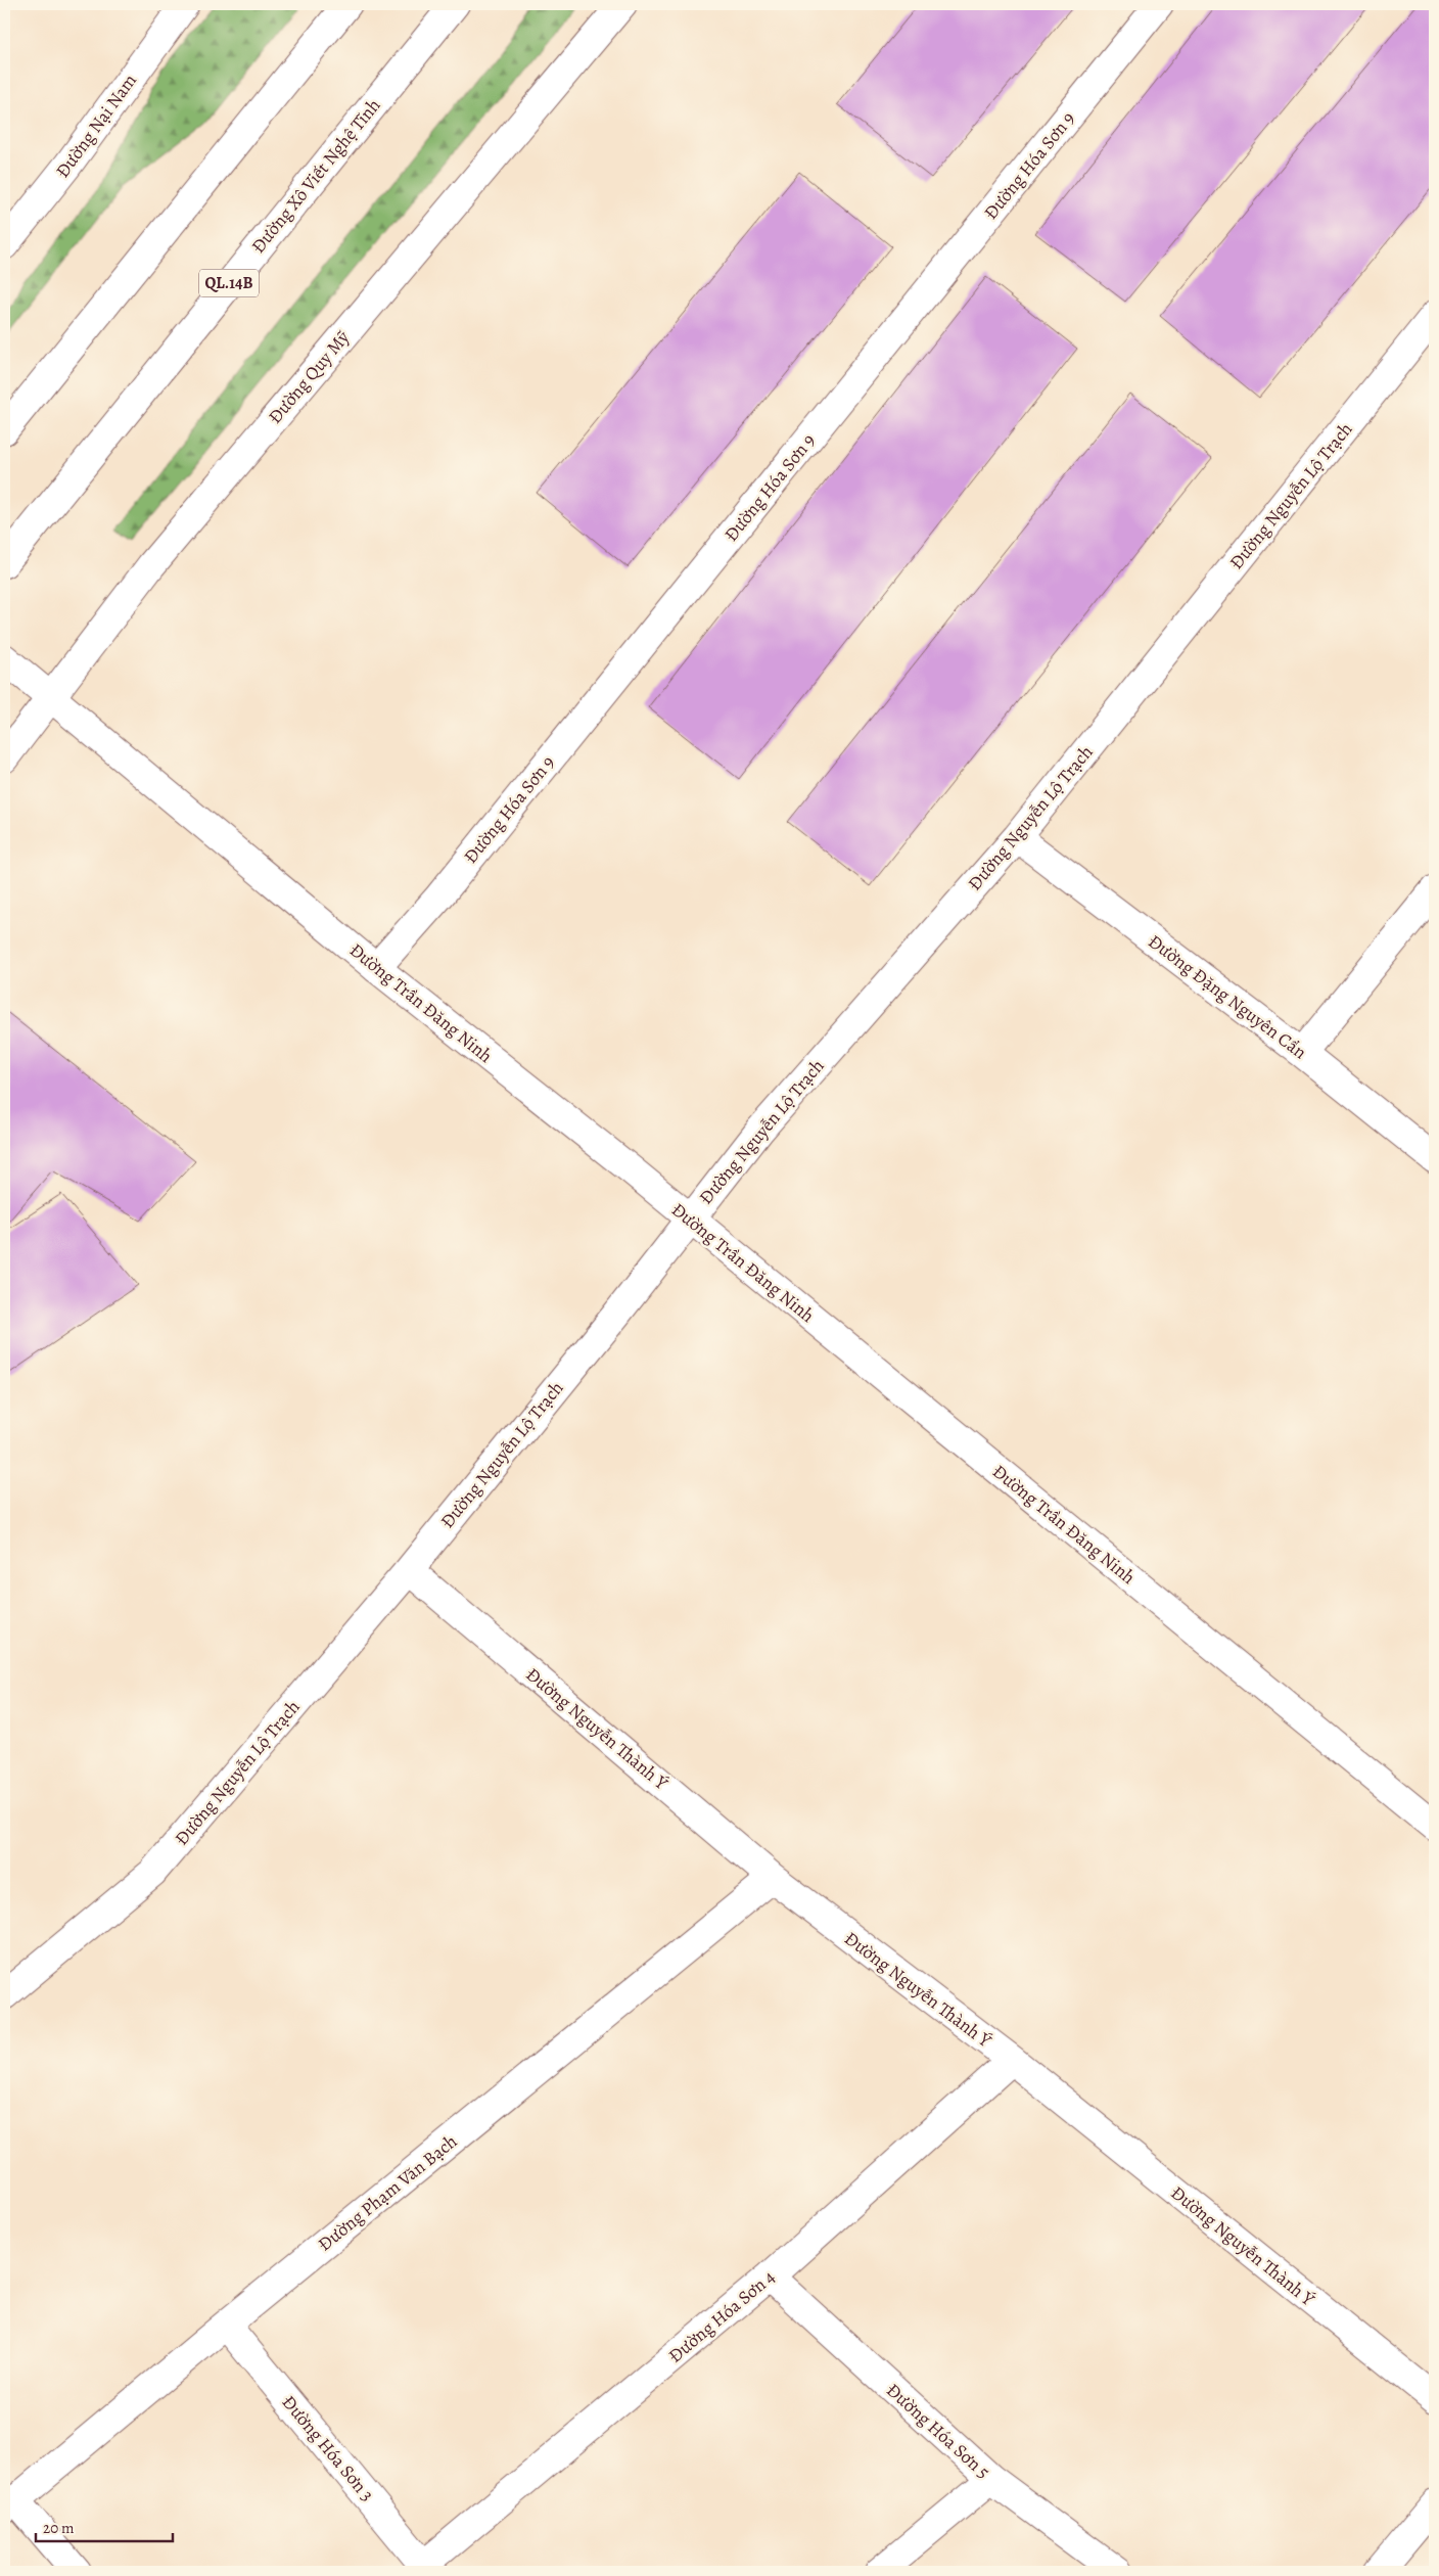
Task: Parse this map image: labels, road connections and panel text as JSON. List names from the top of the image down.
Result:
{
  "streets": {
    "main road": [
      "Đường Nại Nam",
      "Đường Hóa Sơn 9",
      "Đường Xô Viết Nghệ Tĩnh",
      "QL.14B",
      "Đường Quy Mỹ",
      "Đường Nguyễn Lộ Trạch",
      "Đường Đặng Nguyên Cẩn",
      "Đường Trần Đăng Ninh",
      "Đường Nguyễn Thành Ý",
      "Đường Phạm Văn Bạch",
      "Đường Hóa Sơn 4",
      "Đường Hóa Sơn 5",
      "Đường Hóa Sơn 3"
    ]
  },
  "crossings": [
    ["Đường Hóa Sơn 9", "Đường Trần Đăng Ninh"],
    ["Đường Quy Mỹ", "Đường Trần Đăng Ninh"],
    ["Đường Nguyễn Lộ Trạch", "Đường Đặng Nguyên Cẩn"],
    ["Đường Nguyễn Lộ Trạch", "Đường Trần Đăng Ninh"],
    ["Đường Nguyễn Lộ Trạch", "Đường Nguyễn Thành Ý"],
    ["Đường Nguyễn Thành Ý", "Đường Phạm Văn Bạch"],
    ["Đường Nguyễn Thành Ý", "Đường Hóa Sơn 4"],
    ["Đường Phạm Văn Bạch", "Đường Hóa Sơn 3"],
    ["Đường Hóa Sơn 4", "Đường Hóa Sơn 5"],
    ["Đường Hóa Sơn 4", "Đường Hóa Sơn 3"]
  ],
  "scale_bar": "20 m"
}
